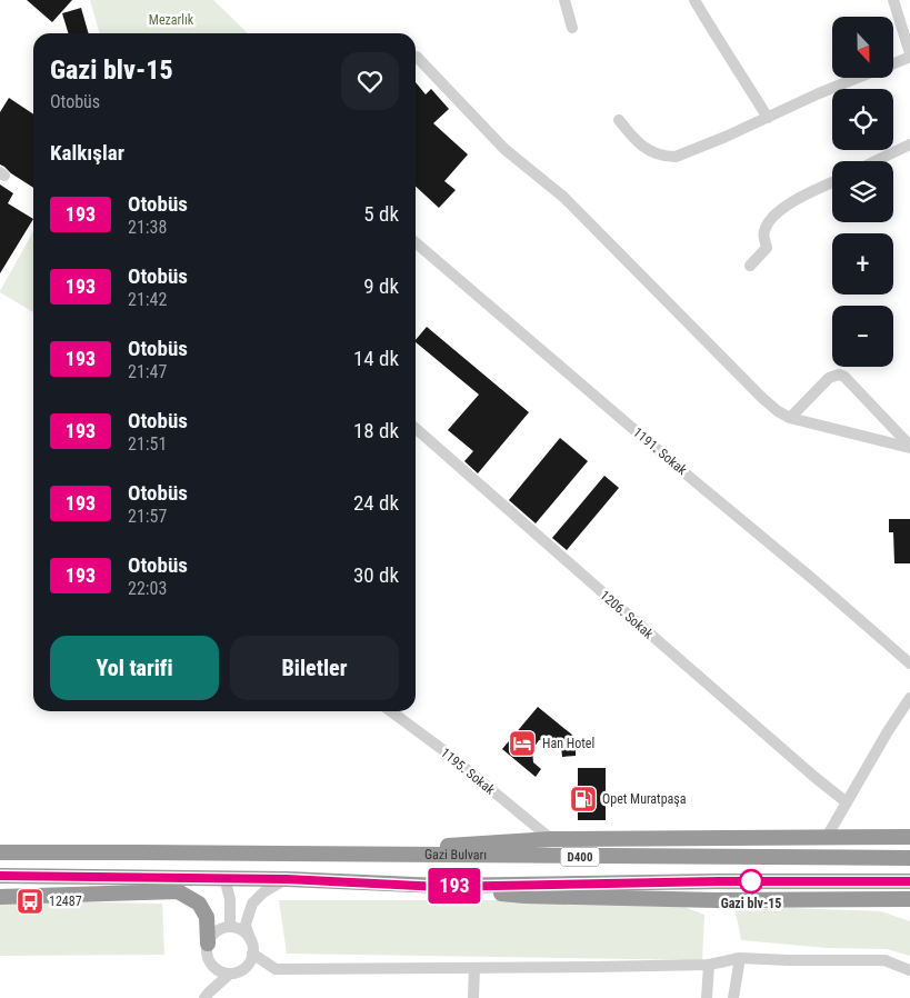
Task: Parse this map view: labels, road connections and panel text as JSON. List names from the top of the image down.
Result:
{
  "streets": {
    "highway": ["Gazi Bulvarı", "D400"],
    "street": ["1191. Sokak", "1206. Sokak", "1195. Sokak"]
  },
  "parks": ["Mezarlık"],
  "places": {
    "hotel": ["Han Hotel"],
    "fuel station": ["Opet Muratpaşa"],
    "other": ["Gazi blv-15"],
    "bus stop": ["12487"]
  },
  "lines": ["bus line 193"],
  "north": "bottom",
  "page": {
    "on_map": "193",
    "map_buttons": ["+", "−"],
    "heading": [
      ["Gazi blv-15", "Otobüs"],
      "Kalkışlar"
    ],
    "list": [
      {
        "mark": "193",
        "name": "Otobüs",
        "note": "21:38",
        "value": "5 dk"
      },
      {
        "mark": "193",
        "name": "Otobüs",
        "note": "21:42",
        "value": "9 dk"
      },
      {
        "mark": "193",
        "name": "Otobüs",
        "note": "21:47",
        "value": "14 dk"
      },
      {
        "mark": "193",
        "name": "Otobüs",
        "note": "21:51",
        "value": "18 dk"
      },
      {
        "mark": "193",
        "name": "Otobüs",
        "note": "21:57",
        "value": "24 dk"
      },
      {
        "mark": "193",
        "name": "Otobüs",
        "note": "22:03",
        "value": "30 dk"
      }
    ],
    "buttons": ["Yol tarifi", "Biletler"]
  }
}
